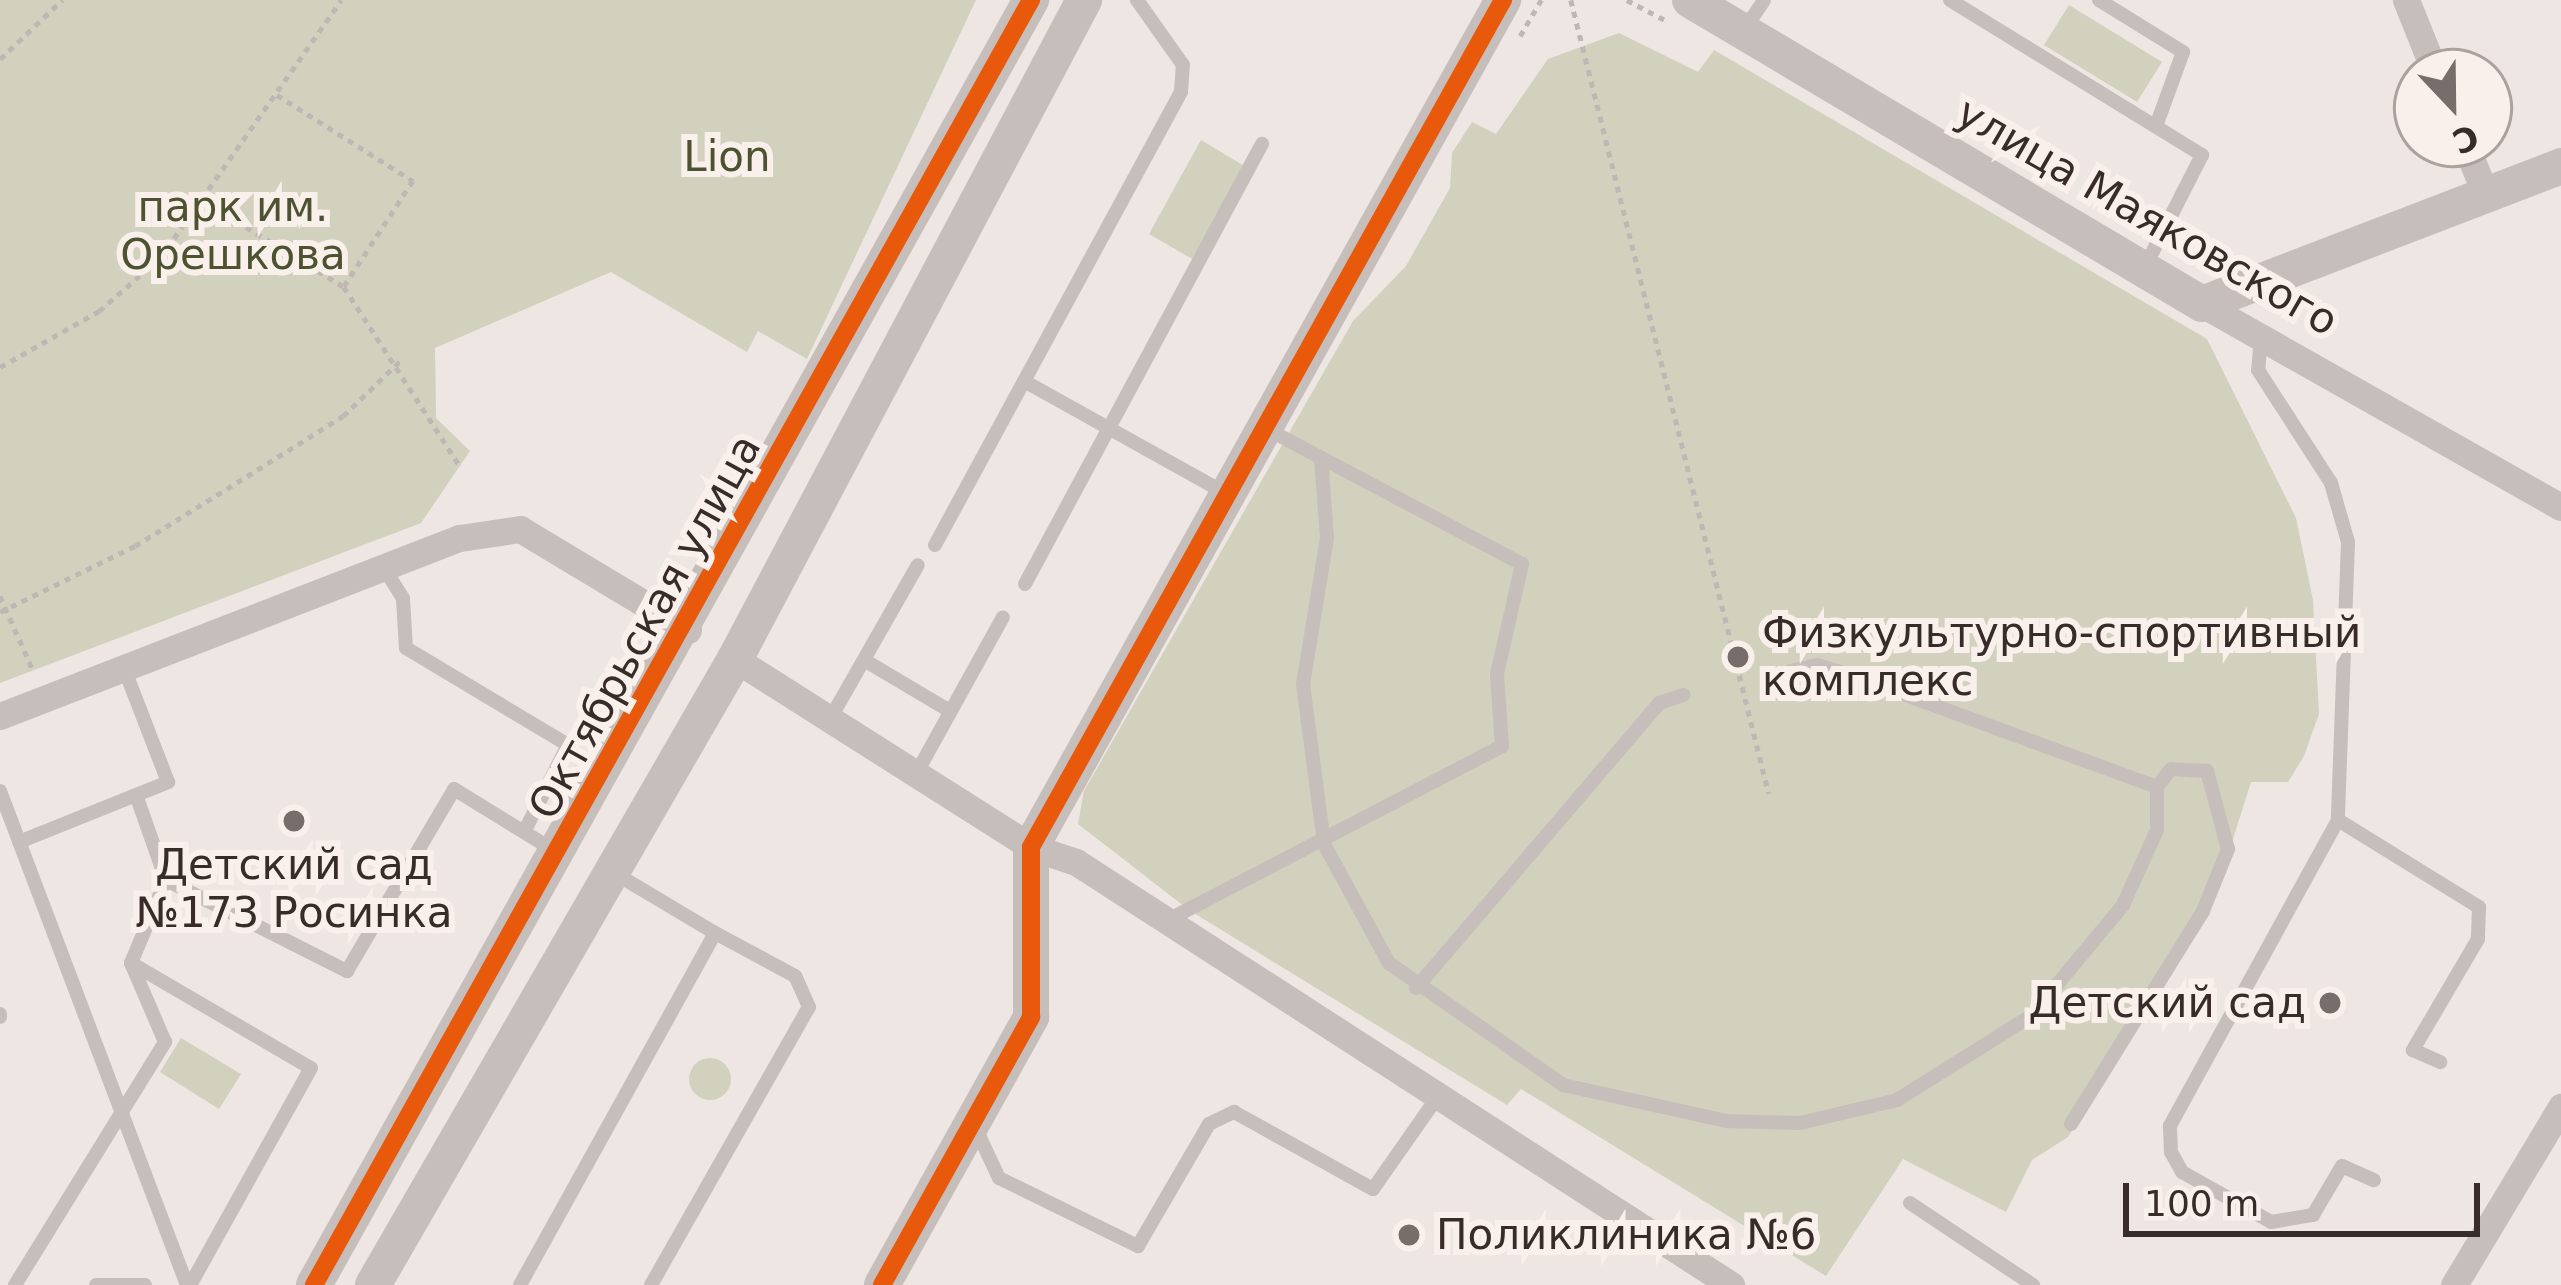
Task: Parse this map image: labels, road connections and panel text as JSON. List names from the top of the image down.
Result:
{
  "streets": {
    "street": ["улица Маяковского", "Октябрьская улица"]
  },
  "parks": ["Lion", "парк им. Орешкова"],
  "places": [
    "Физкультурно-спортивный комплекс",
    "Детский сад №173 Росинка",
    "Детский сад",
    "Поликлиника №6"
  ],
  "scale_bar": "100 m",
  "north": "bottom"
}
